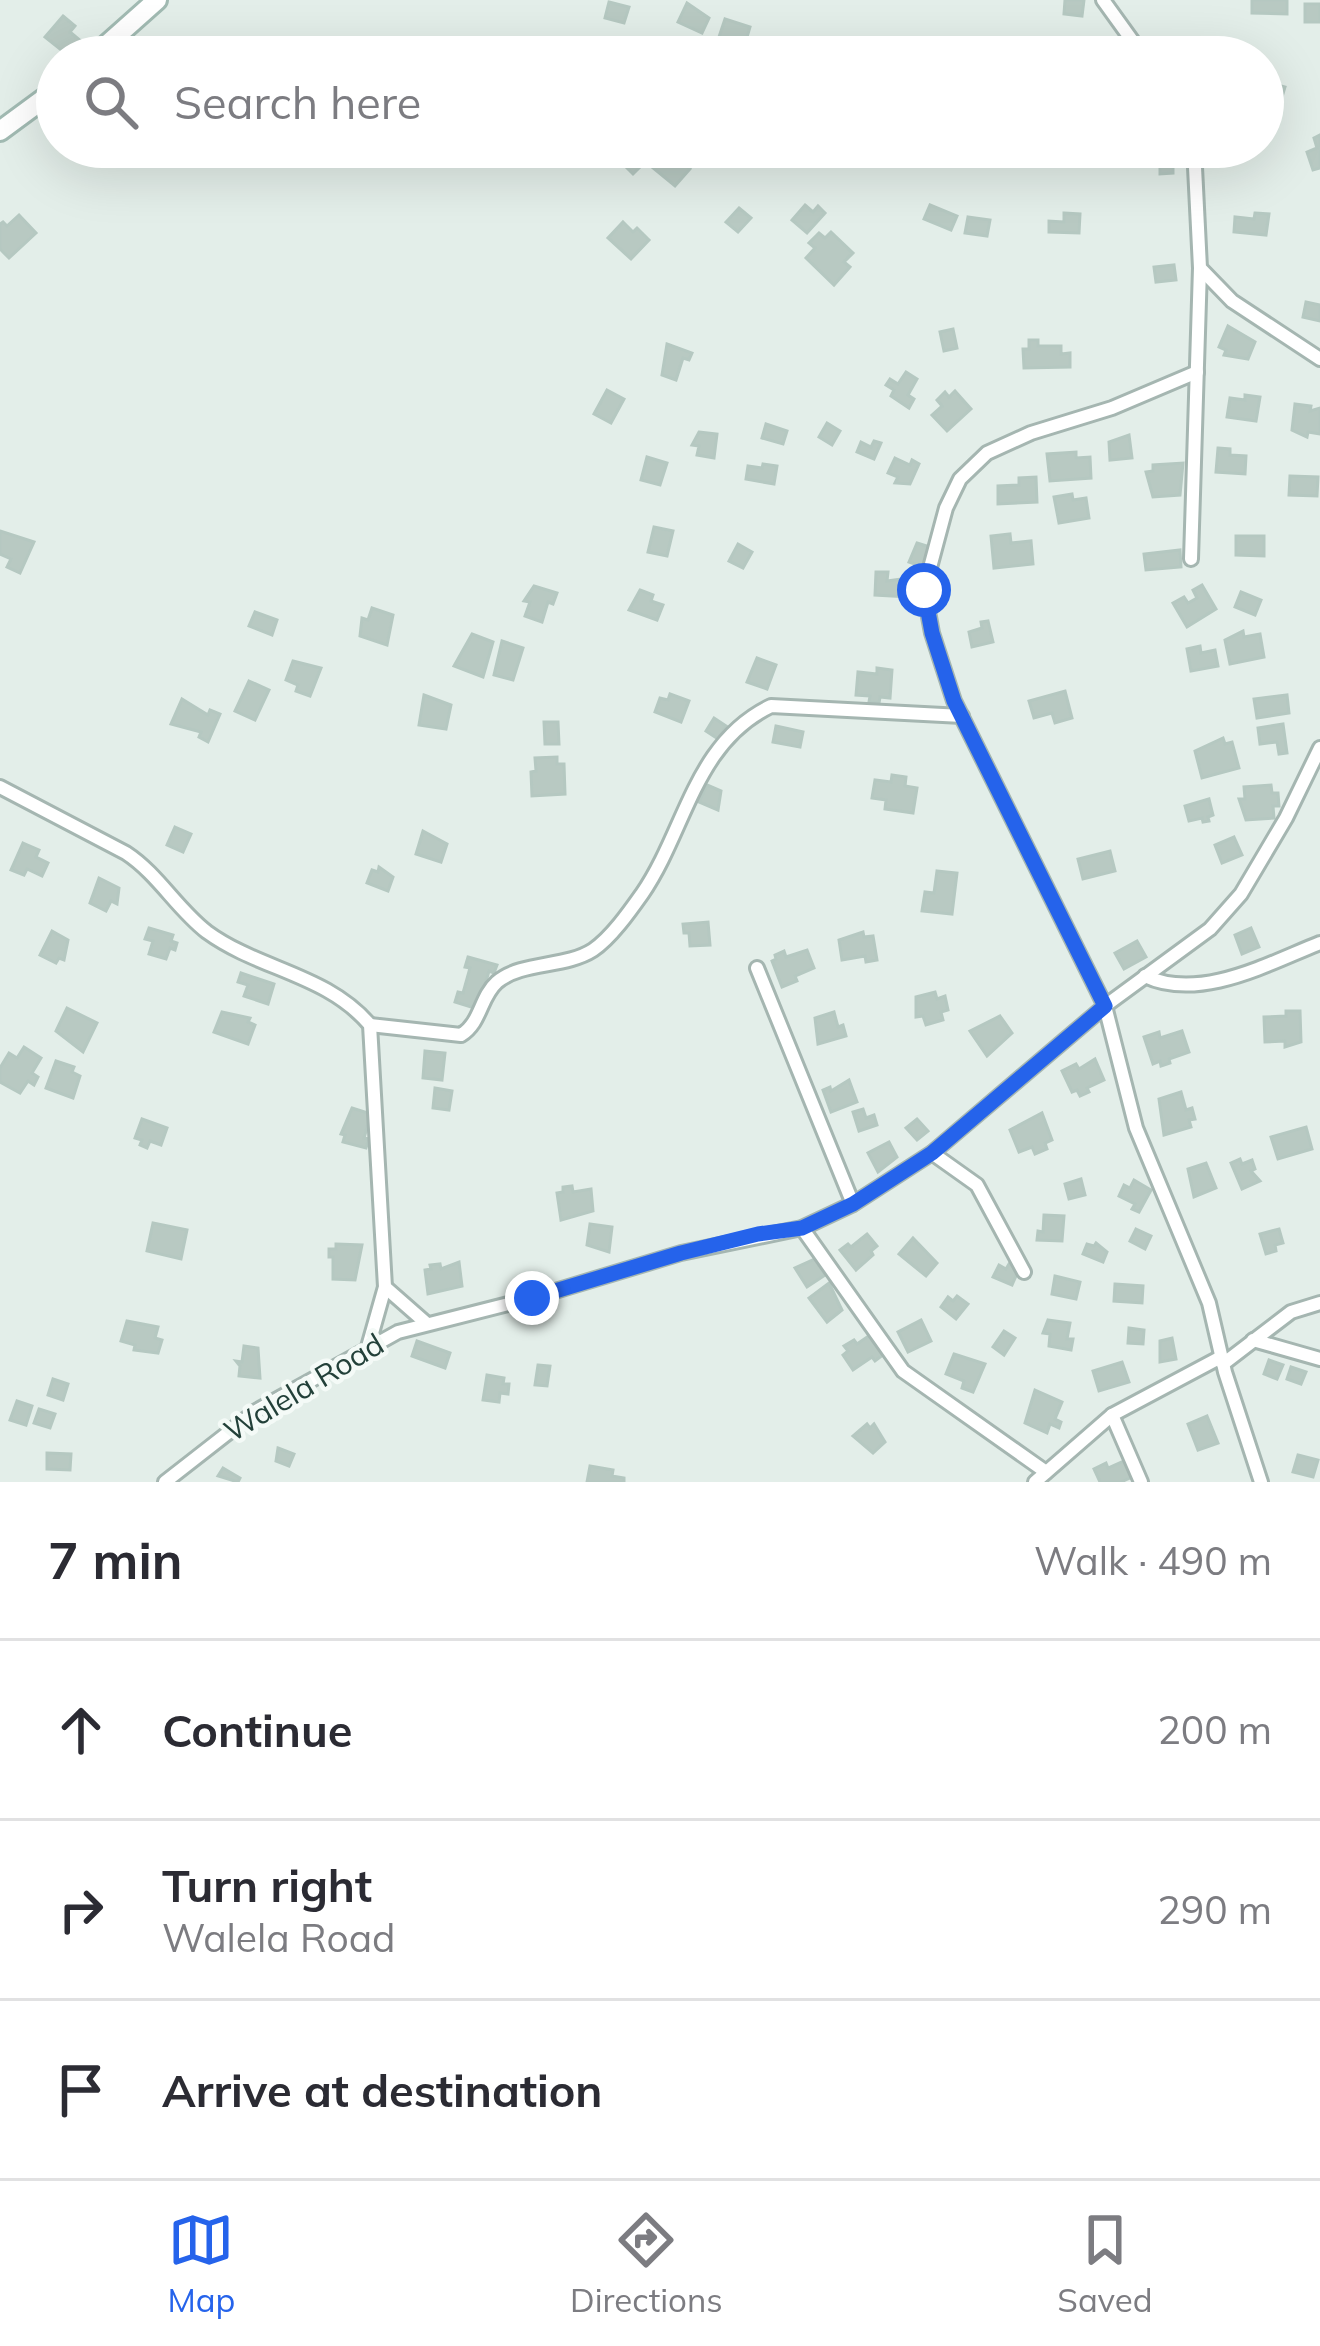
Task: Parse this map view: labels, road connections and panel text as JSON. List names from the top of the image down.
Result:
{
  "streets": {
    "street": ["Walela Road"]
  },
  "page": {
    "search": "Search here",
    "heading": ["7 min", "Walk · 490 m"],
    "list": [
      ["Continue", "200 m"],
      ["Turn right", "Walela Road", "290 m"],
      "Arrive at destination"
    ],
    "nav": ["Map", "Directions", "Saved"]
  }
}
